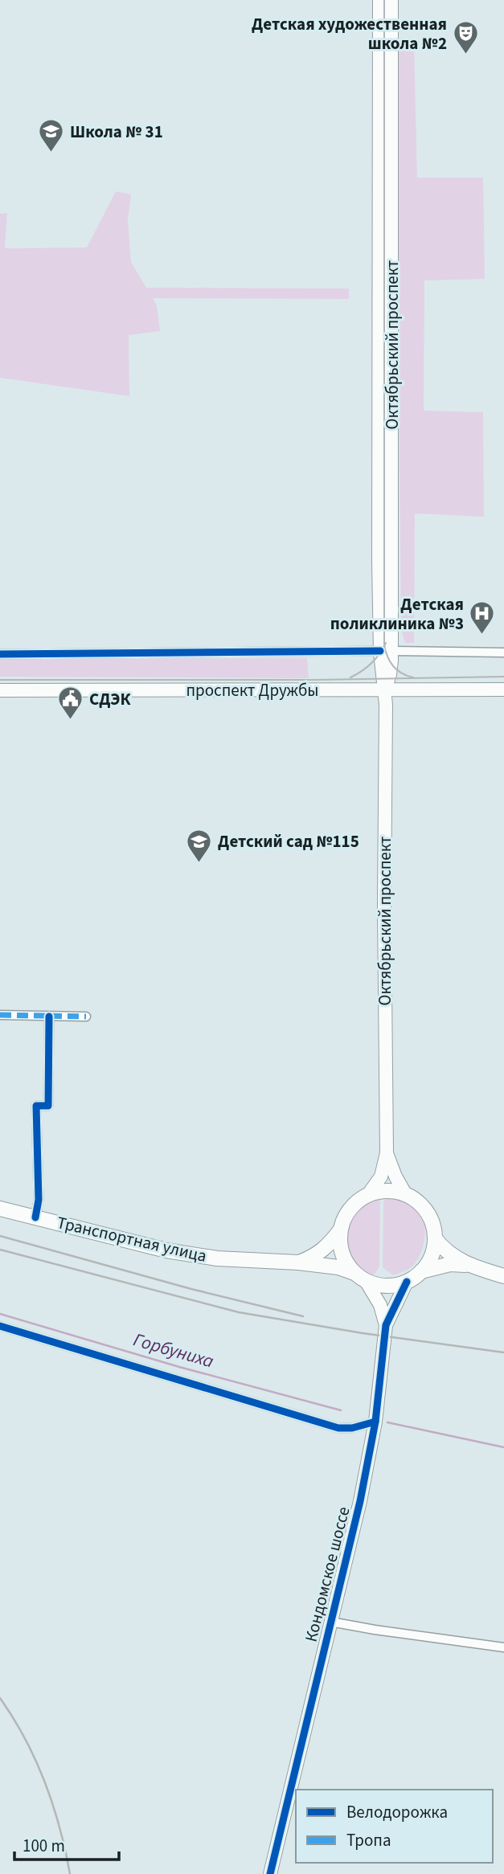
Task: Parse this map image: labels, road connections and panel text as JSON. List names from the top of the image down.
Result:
{
  "streets": {
    "main road": [
      "Октябрьский проспект",
      "проспект Дружбы",
      "Транспортная улица",
      "Кондомское шоссе"
    ]
  },
  "crossings": [
    ["Октябрьский проспект", "проспект Дружбы"],
    ["Октябрьский проспект", "Транспортная улица"],
    ["Октябрьский проспект", "Кондомское шоссе"],
    ["Транспортная улица", "Кондомское шоссе"]
  ],
  "water": ["Горбуниха"],
  "places": {
    "theatre": ["Детская художественная школа №2"],
    "school or university": ["Школа № 31", "Детский сад №115"],
    "hospital": ["Детская поликлиника №3"],
    "public building": ["СДЭК"]
  },
  "legend": ["Велодорожка", "Тропа"],
  "scale_bar": "100 m"
}
